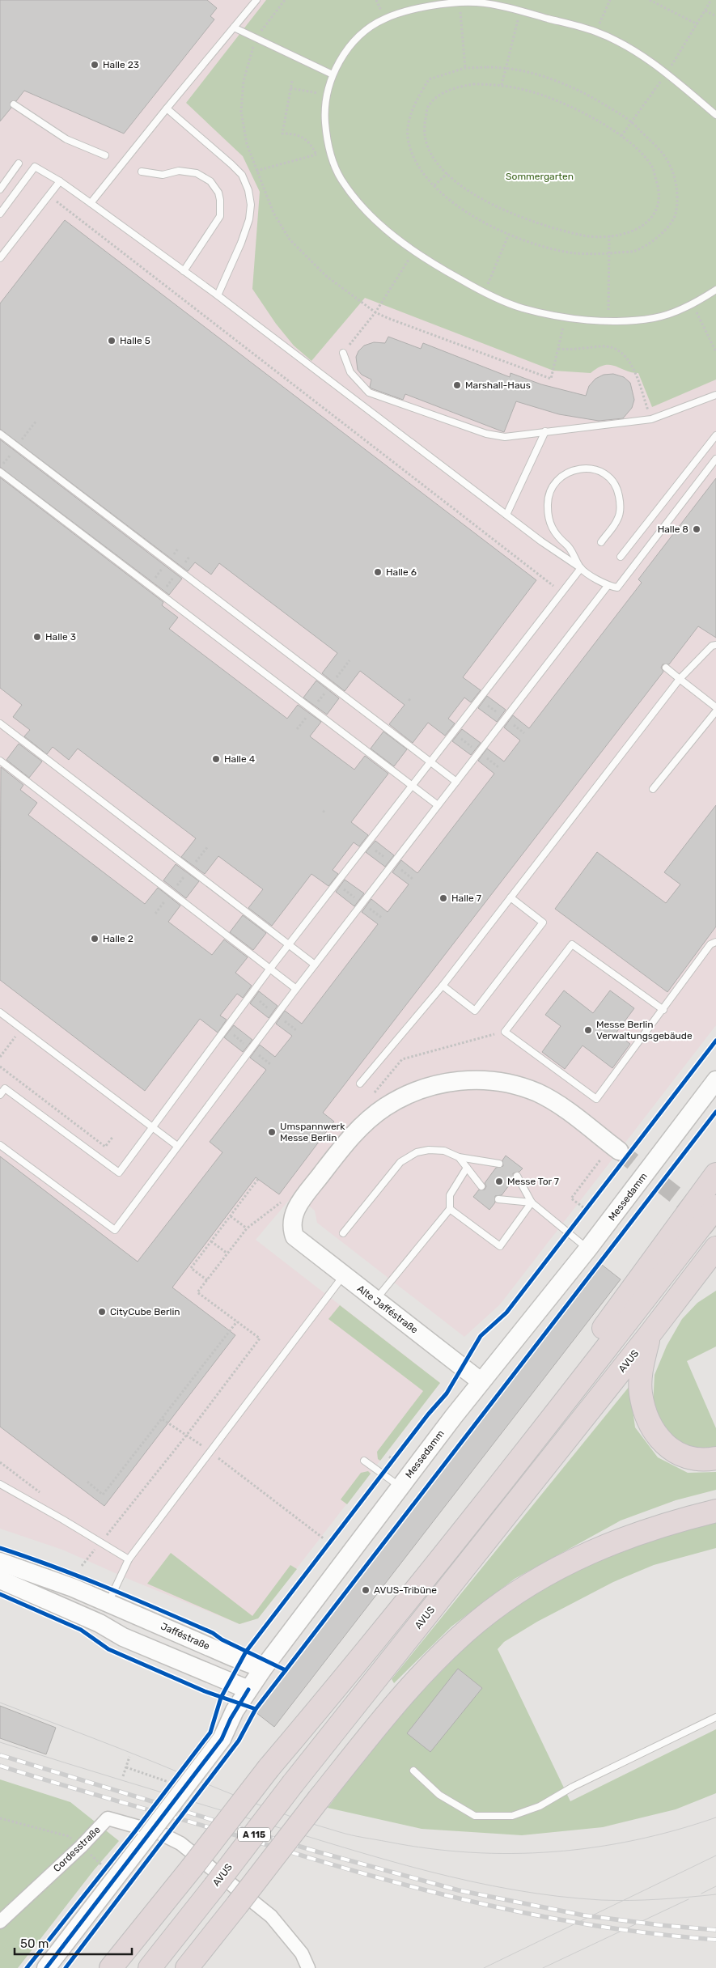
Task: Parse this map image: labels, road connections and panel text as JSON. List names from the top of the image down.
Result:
{
  "streets": {
    "highway": ["AVUS", "A 115"],
    "main road": ["Messedamm", "Alte Jafféstraße", "Jafféstraße"],
    "street": ["Cordesstraße"]
  },
  "crossings": [
    ["Messedamm", "Alte Jafféstraße"],
    ["Messedamm", "Jafféstraße"]
  ],
  "parks": ["Sommergarten"],
  "places": [
    "Halle 23",
    "Halle 5",
    "Marshall-Haus",
    "Halle 8",
    "Halle 6",
    "Halle 3",
    "Halle 4",
    "Halle 7",
    "Halle 2",
    "Messe Berlin Verwaltungsgebäude",
    "Umspannwerk Messe Berlin",
    "Messe Tor 7",
    "CityCube Berlin",
    "AVUS-Tribüne"
  ],
  "scale_bar": "50 m"
}
